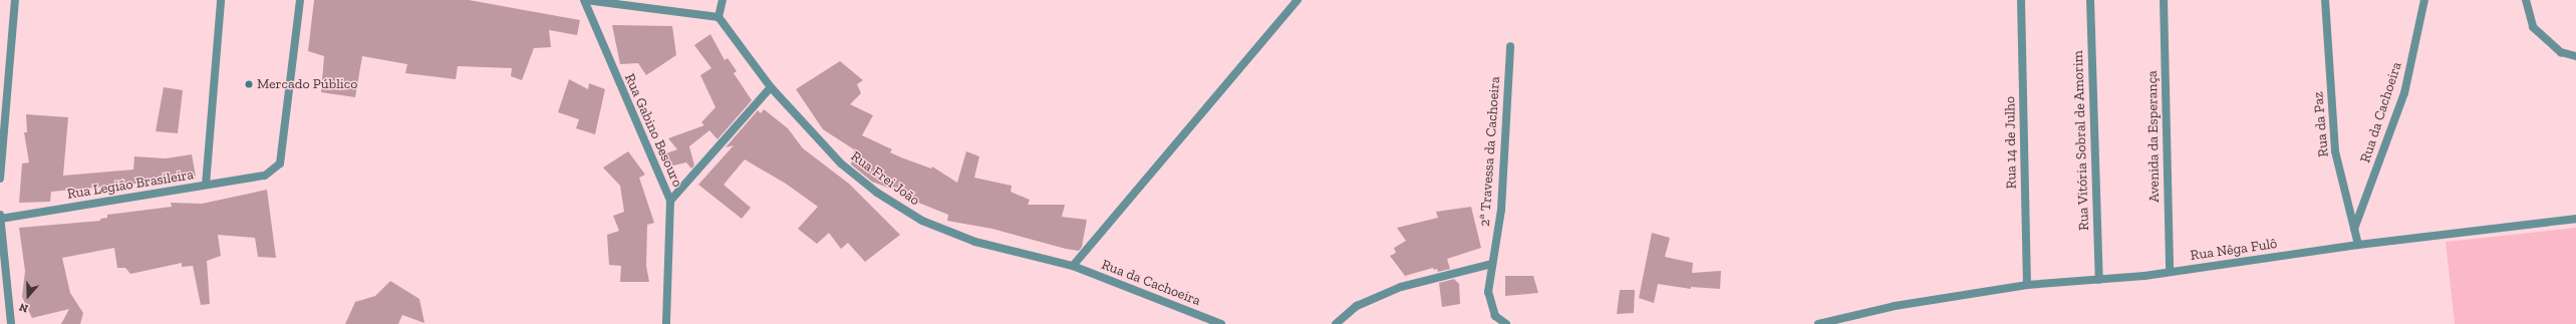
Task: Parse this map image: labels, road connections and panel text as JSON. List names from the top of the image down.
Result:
{
  "streets": {
    "street": [
      "Rua da Cachoeira",
      "Rua da Paz",
      "Rua Gabino Besouro",
      "Avenida da Esperança",
      "Rua Vitória Sobral de Amorim",
      "Rua 14 de Julho",
      "2ª Travessa da Cachoeira",
      "Rua Frei João",
      "Rua Legião Brasileira",
      "Rua Nêga Fulô"
    ]
  },
  "crossings": [
    ["Rua da Cachoeira", "Rua da Paz"],
    ["Rua da Cachoeira", "Rua Frei João"],
    ["Rua da Paz", "Rua Nêga Fulô"],
    ["Avenida da Esperança", "Rua Nêga Fulô"],
    ["Rua Vitória Sobral de Amorim", "Rua Nêga Fulô"],
    ["Rua 14 de Julho", "Rua Nêga Fulô"]
  ],
  "places": ["Mercado Público"],
  "north": "bottom"
}
